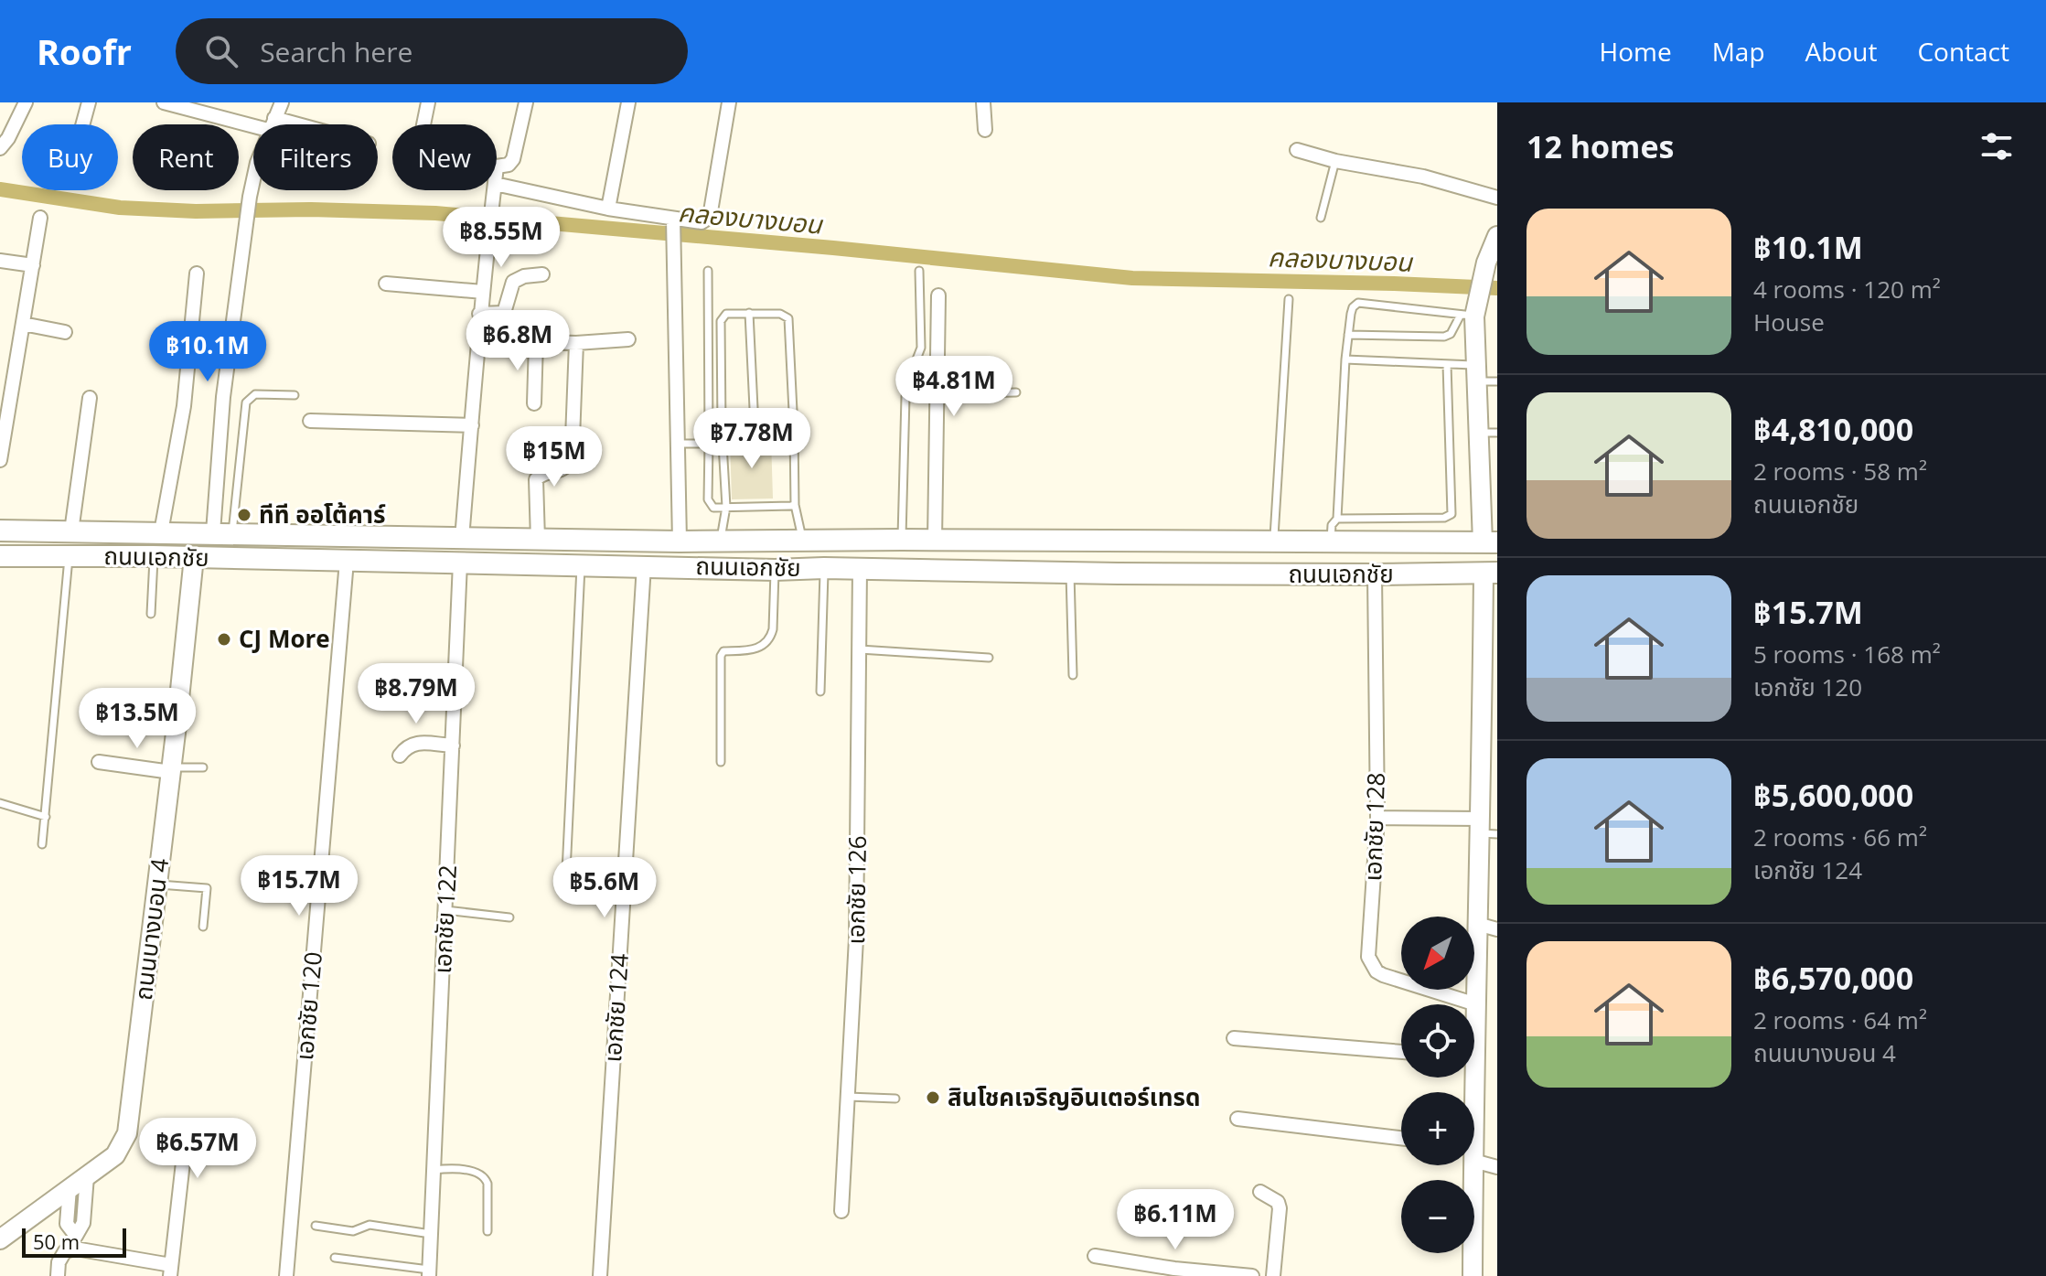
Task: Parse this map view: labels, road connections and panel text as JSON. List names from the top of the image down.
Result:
{
  "streets": {
    "main road": ["ถนนเอกชัย", "ถนนบางบอน 4"],
    "street": [
      "เอกชัย 128",
      "เอกชัย 126",
      "เอกชัย 122",
      "เอกชัย 120",
      "เอกชัย 124"
    ]
  },
  "crossings": [
    ["ถนนเอกชัย", "เอกชัย 128"],
    ["ถนนเอกชัย", "เอกชัย 126"],
    ["ถนนเอกชัย", "เอกชัย 122"],
    ["ถนนเอกชัย", "ถนนบางบอน 4"],
    ["ถนนเอกชัย", "เอกชัย 120"],
    ["ถนนเอกชัย", "เอกชัย 124"]
  ],
  "water": ["คลองบางบอน"],
  "places": ["ทีที ออโต้คาร์", "CJ More", "สินโชคเจริญอินเตอร์เทรด"],
  "scale_bar": "50 m",
  "north": "bottom left",
  "page": {
    "header": "Roofr",
    "search": "Search here",
    "nav": [
      "Home",
      "Map",
      "About",
      "Contact"
    ],
    "heading": "12 homes",
    "chip": [
      "Buy",
      "Rent",
      "Filters",
      "New"
    ],
    "list": [
      {
        "name": "฿10.1M",
        "note": "4 rooms · 120 m² · House"
      },
      {
        "name": "฿4,810,000",
        "note": "2 rooms · 58 m² · ถนนเอกชัย"
      },
      {
        "name": "฿15.7M",
        "note": "5 rooms · 168 m² · เอกชัย 120"
      },
      {
        "name": "฿5,600,000",
        "note": "2 rooms · 66 m² · เอกชัย 124"
      },
      {
        "name": "฿6,570,000",
        "note": "2 rooms · 64 m² · ถนนบางบอน 4"
      }
    ],
    "price": [
      "฿8.55M",
      "฿6.8M",
      "฿10.1M",
      "฿4.81M",
      "฿7.78M",
      "฿15M",
      "฿8.79M",
      "฿13.5M",
      "฿15.7M",
      "฿5.6M",
      "฿6.57M",
      "฿6.11M"
    ],
    "map_buttons": ["+", "−"],
    "scale": "50 m"
  }
}
